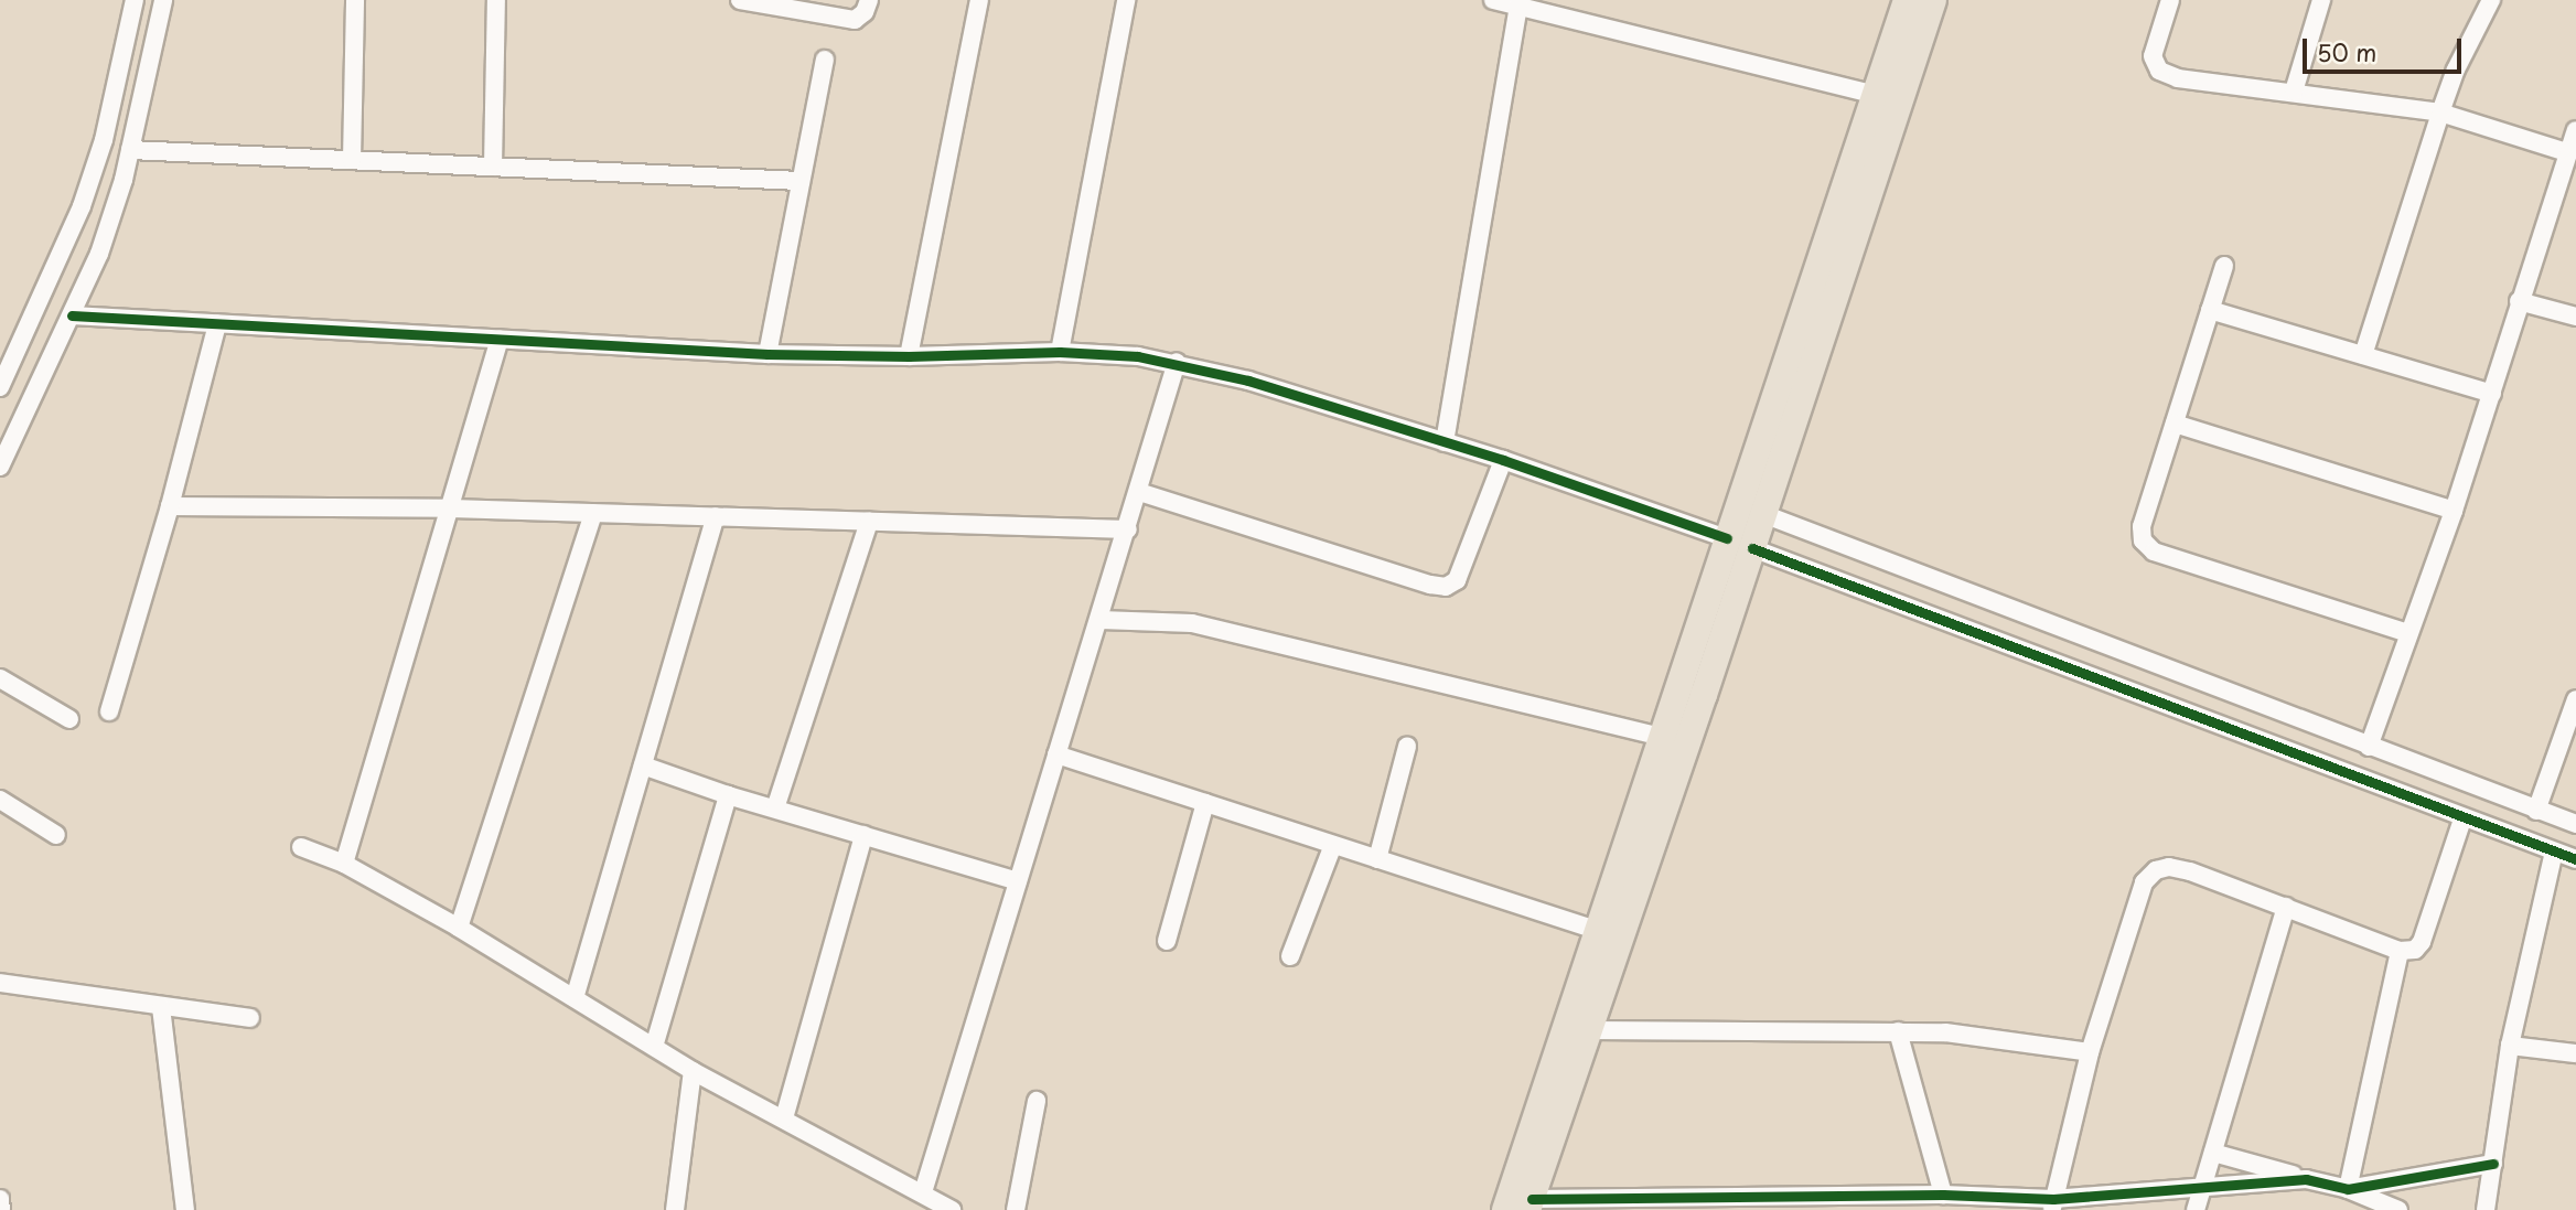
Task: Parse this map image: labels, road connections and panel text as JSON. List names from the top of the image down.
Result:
{
  "scale_bar": "50 m"
}
